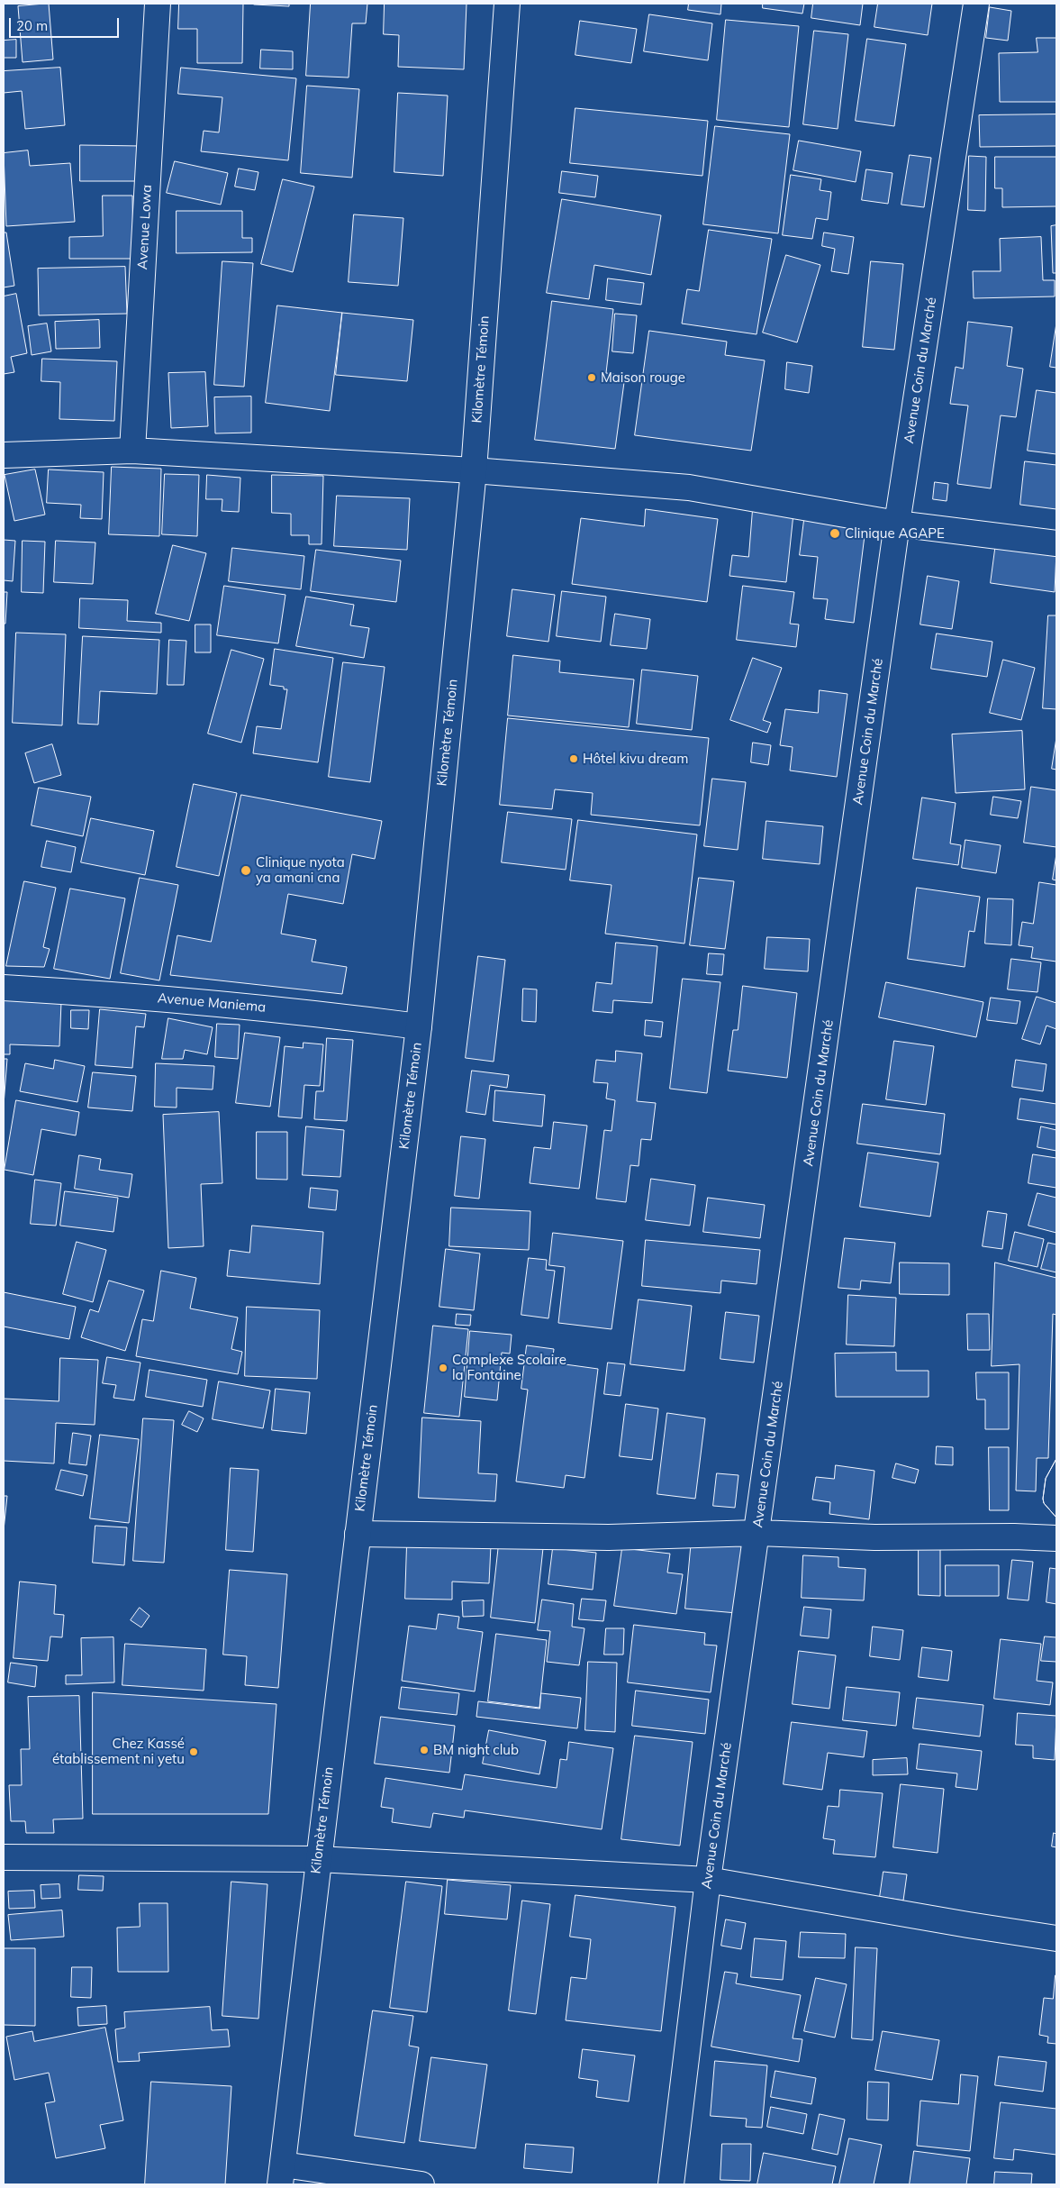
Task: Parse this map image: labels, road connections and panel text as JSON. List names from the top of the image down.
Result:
{
  "streets": {
    "street": [
      "Avenue Lowa",
      "Kilomètre Témoin",
      "Avenue Coin du Marché",
      "Avenue Maniema"
    ]
  },
  "crossings": [
    ["Kilomètre Témoin", "Avenue Maniema"]
  ],
  "places": [
    "Maison rouge",
    "Clinique AGAPE",
    "Hôtel kivu dream",
    "Clinique nyota ya amani cna",
    "Complexe Scolaire la Fontaine",
    "BM night club",
    "Chez Kassé établissement ni yetu"
  ],
  "scale_bar": "20 m"
}
